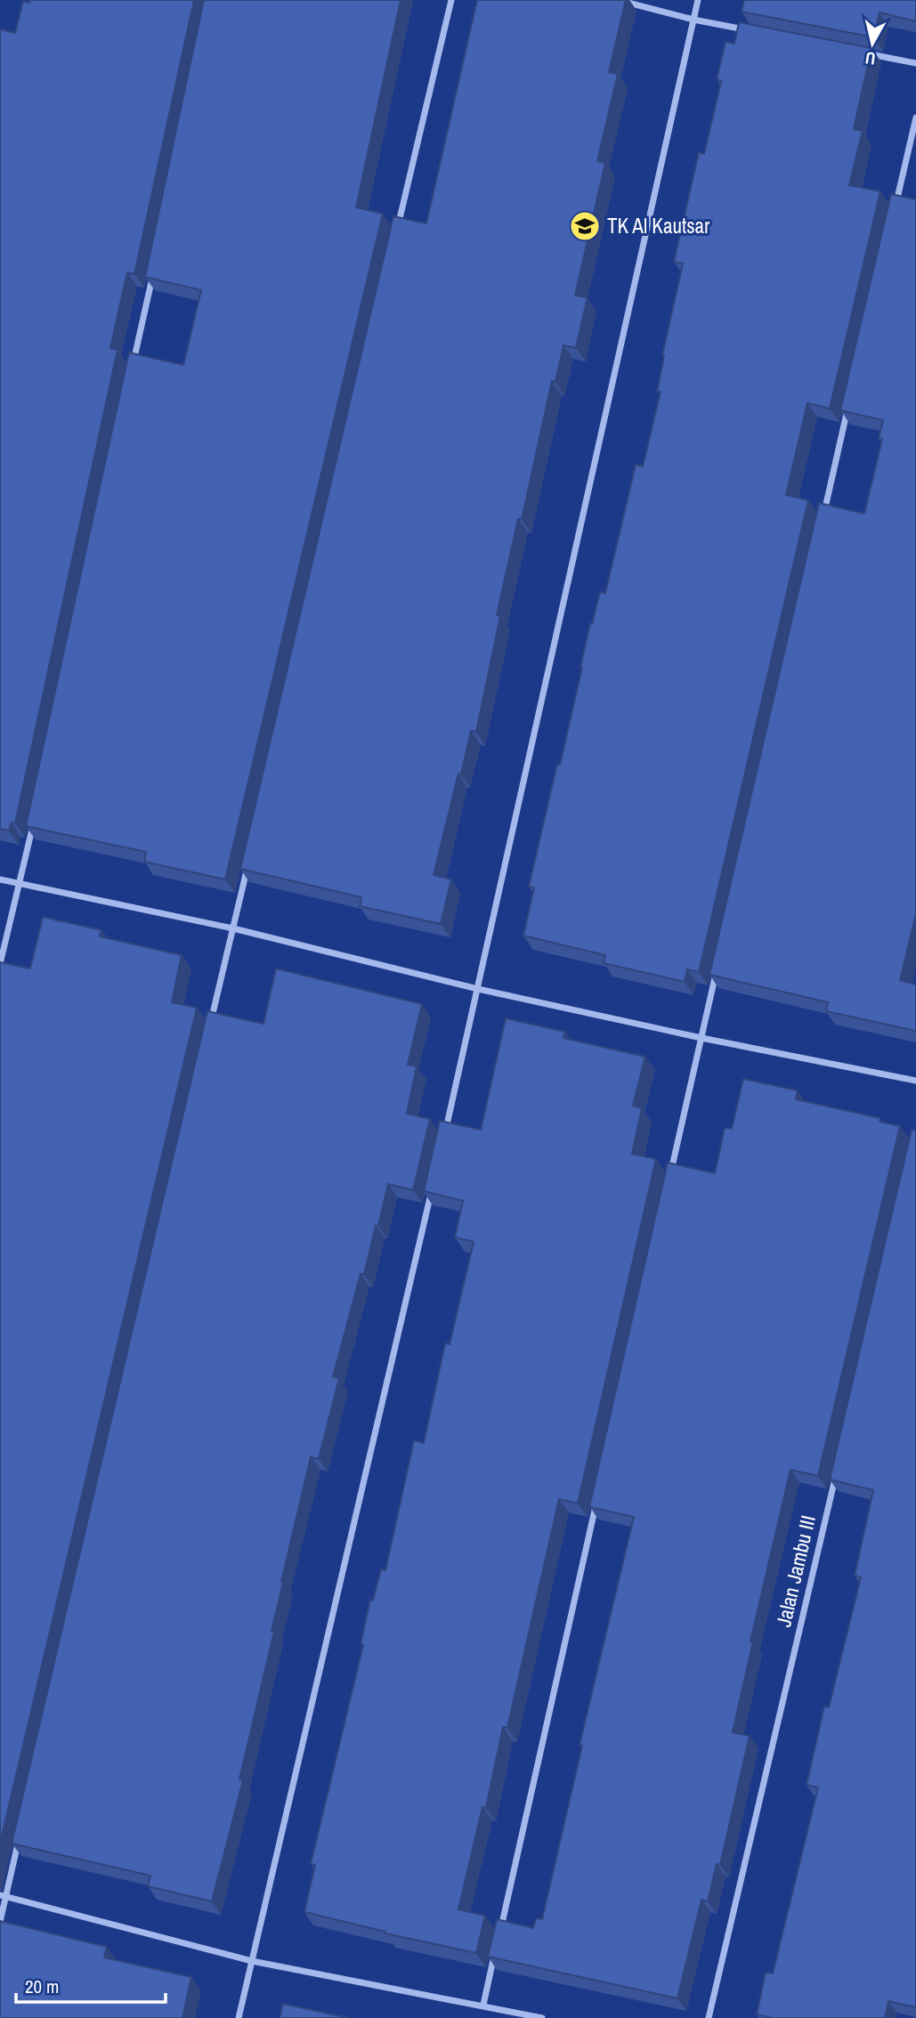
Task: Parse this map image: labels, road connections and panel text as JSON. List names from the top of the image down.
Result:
{
  "streets": {
    "street": ["Jalan Jambu III"]
  },
  "places": {
    "school or university": ["TK Al Kautsar"]
  },
  "scale_bar": "20 m",
  "north": "bottom"
}
